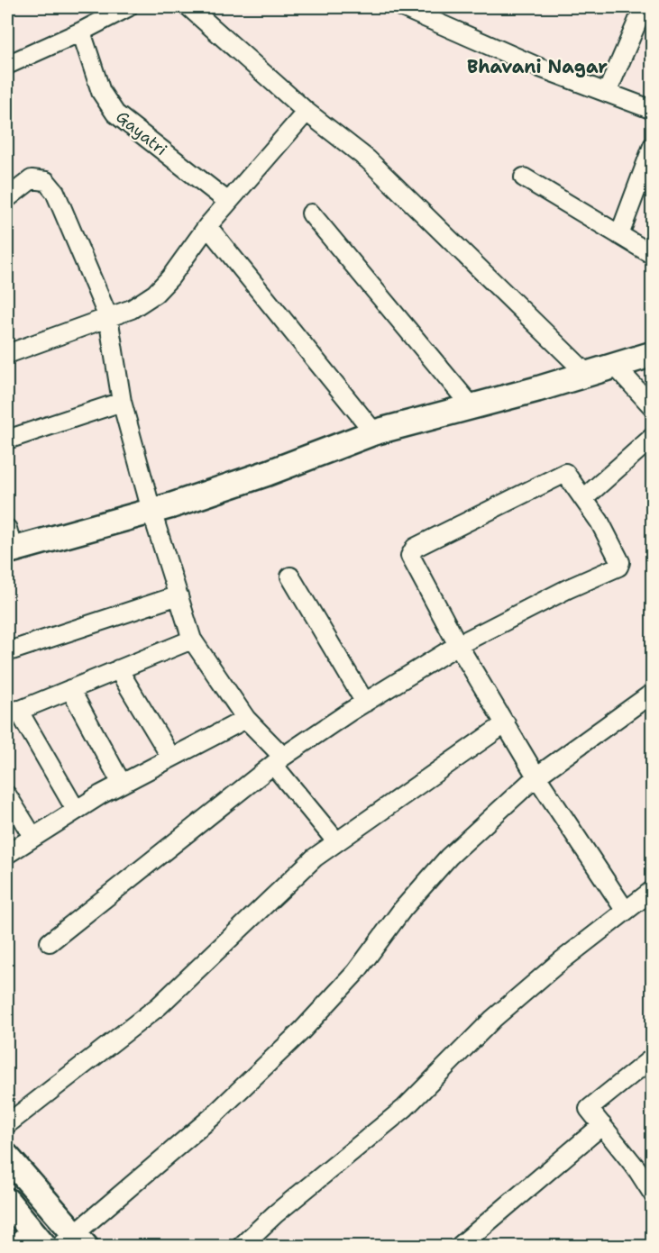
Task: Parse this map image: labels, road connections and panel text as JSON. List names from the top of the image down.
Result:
{
  "streets": {
    "street": ["Gayatri"]
  },
  "districts": ["Bhavani Nagar"]
}
